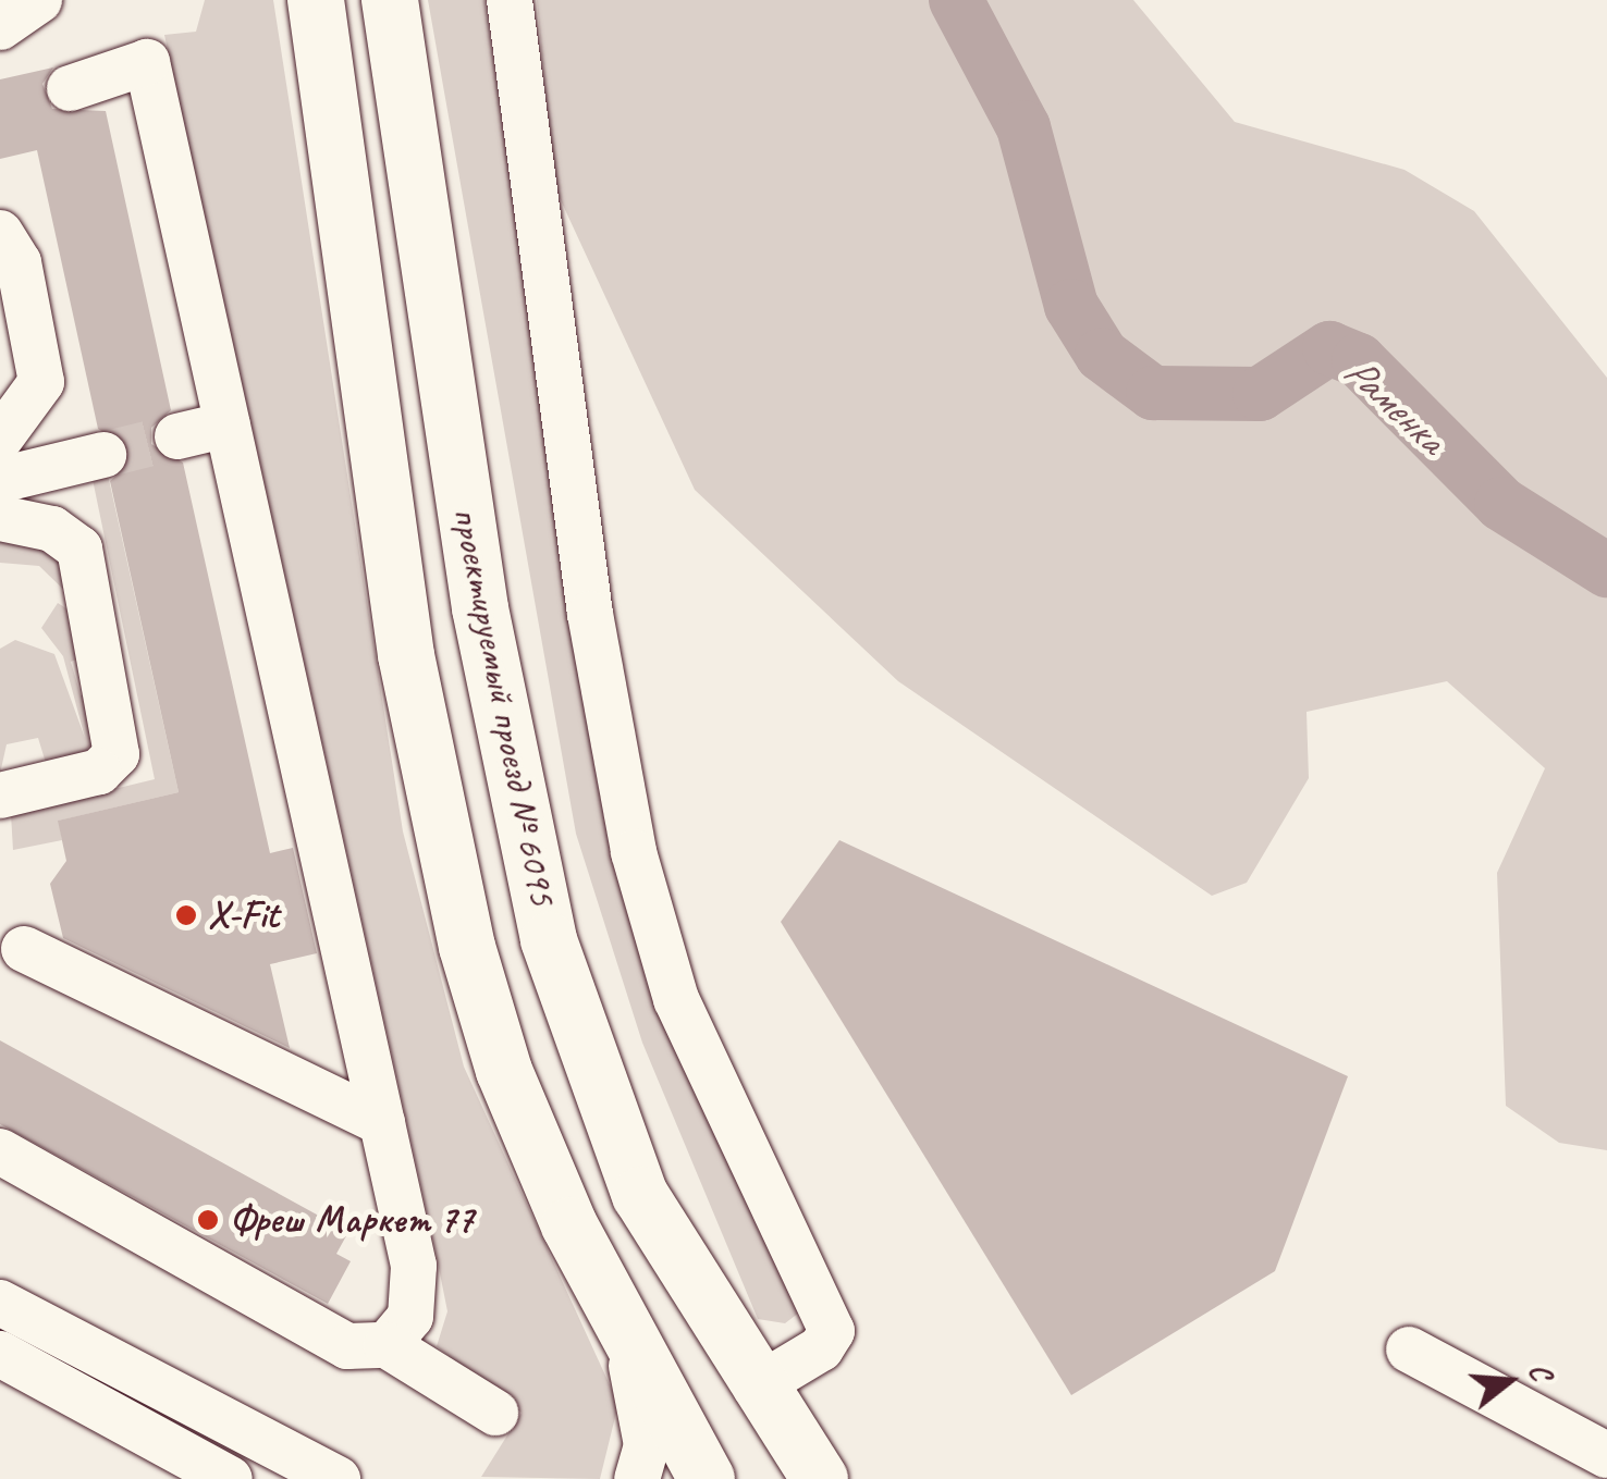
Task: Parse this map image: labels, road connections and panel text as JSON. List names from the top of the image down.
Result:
{
  "streets": {
    "main road": ["проектируемый проезд № 6095"]
  },
  "water": ["Раменка"],
  "places": ["X-Fit", "Фреш Маркет 77"],
  "north": "right"
}
